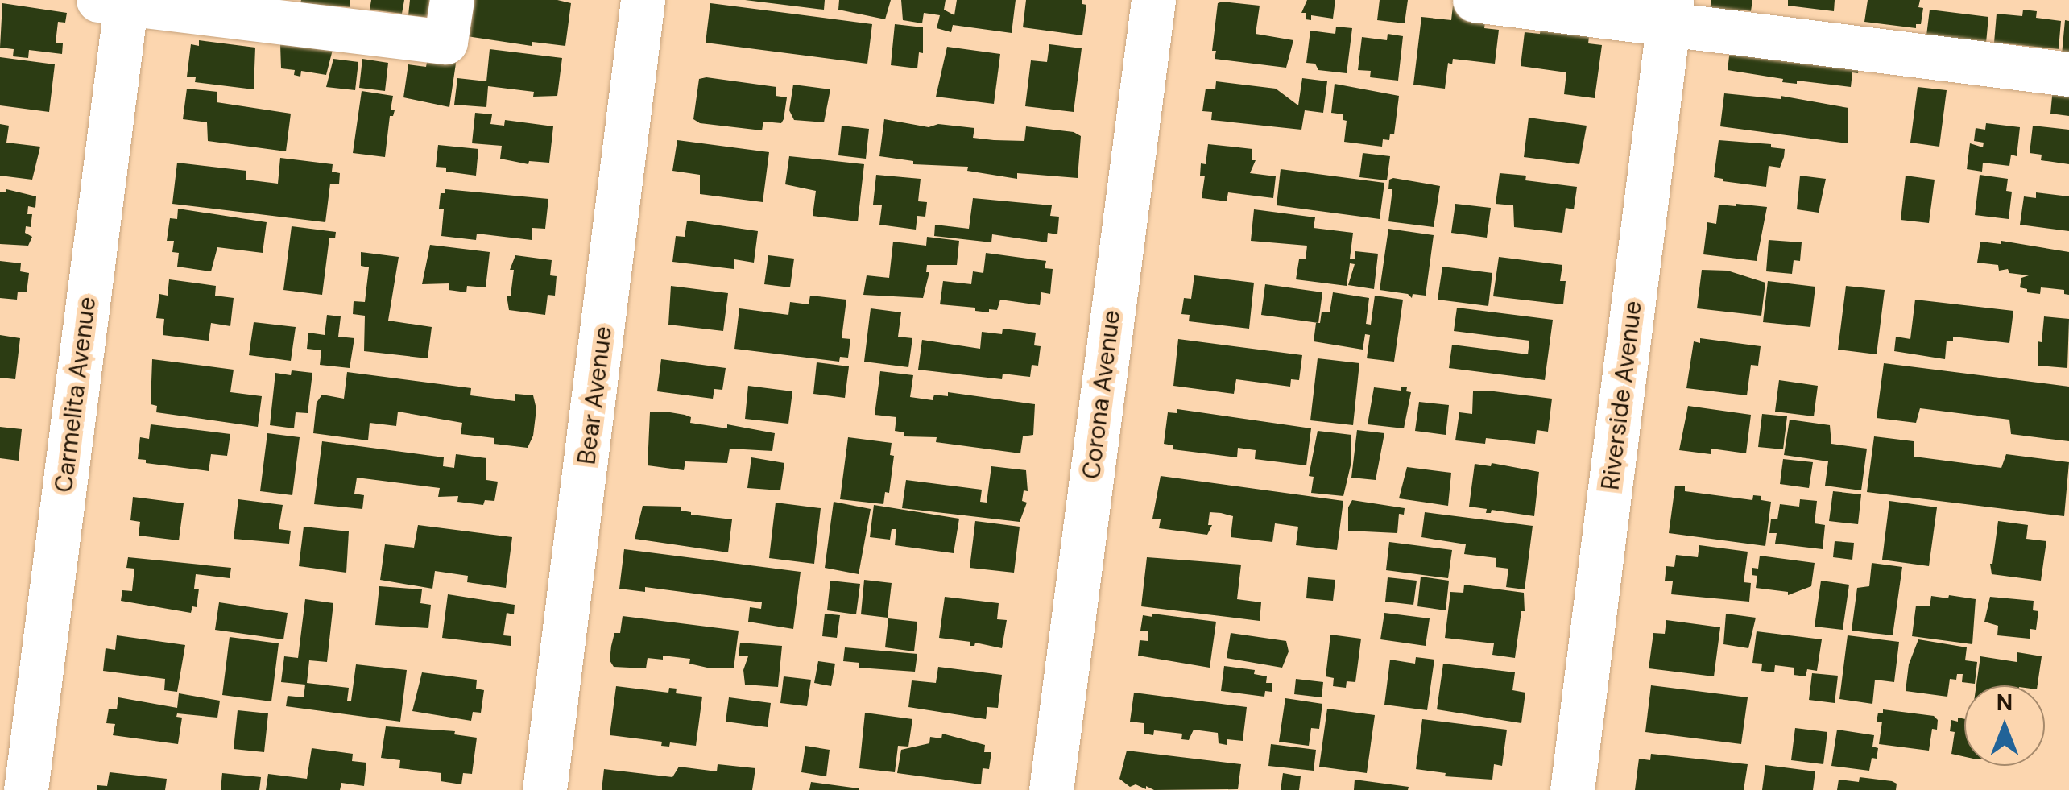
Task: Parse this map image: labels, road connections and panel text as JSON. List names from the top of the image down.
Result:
{
  "streets": {
    "street": [
      "Carmelita Avenue",
      "Corona Avenue",
      "Bear Avenue",
      "Riverside Avenue"
    ]
  },
  "north": "top"
}
